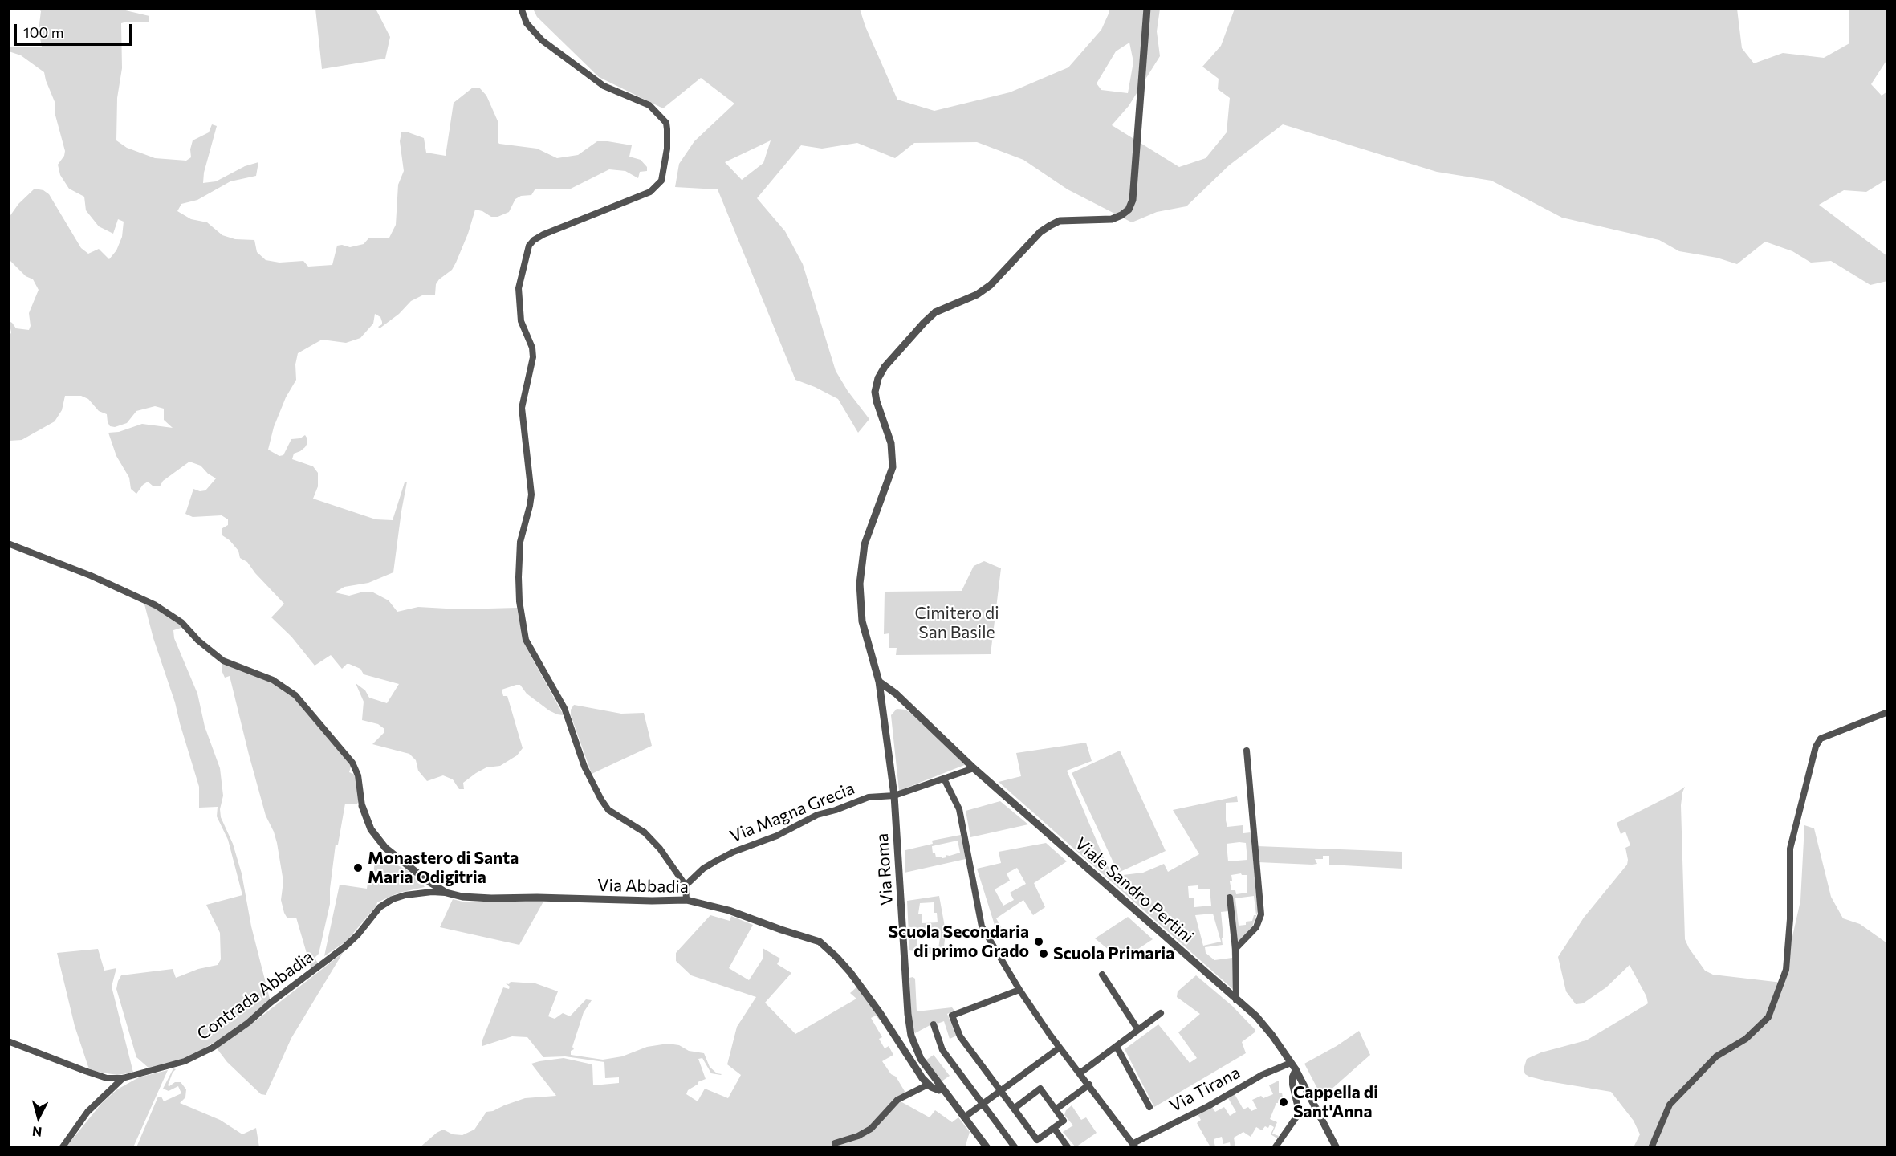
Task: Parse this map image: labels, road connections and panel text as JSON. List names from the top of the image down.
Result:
{
  "streets": {
    "street": [
      "Via Magna Grecia",
      "Via Roma",
      "Via Abbadia",
      "Viale Sandro Pertini",
      "Contrada Abbadia",
      "Via Tirana"
    ]
  },
  "crossings": [
    ["Via Magna Grecia", "Via Roma"],
    ["Via Magna Grecia", "Viale Sandro Pertini"],
    ["Via Roma", "Viale Sandro Pertini"],
    ["Via Abbadia", "Contrada Abbadia"],
    ["Viale Sandro Pertini", "Via Tirana"]
  ],
  "parks": ["Cimitero di San Basile"],
  "places": [
    "Monastero di Santa Maria Odigitria",
    "Scuola Secondaria di primo Grado",
    "Scuola Primaria",
    "Cappella di Sant'Anna"
  ],
  "scale_bar": "100 m",
  "north": "bottom"
}
